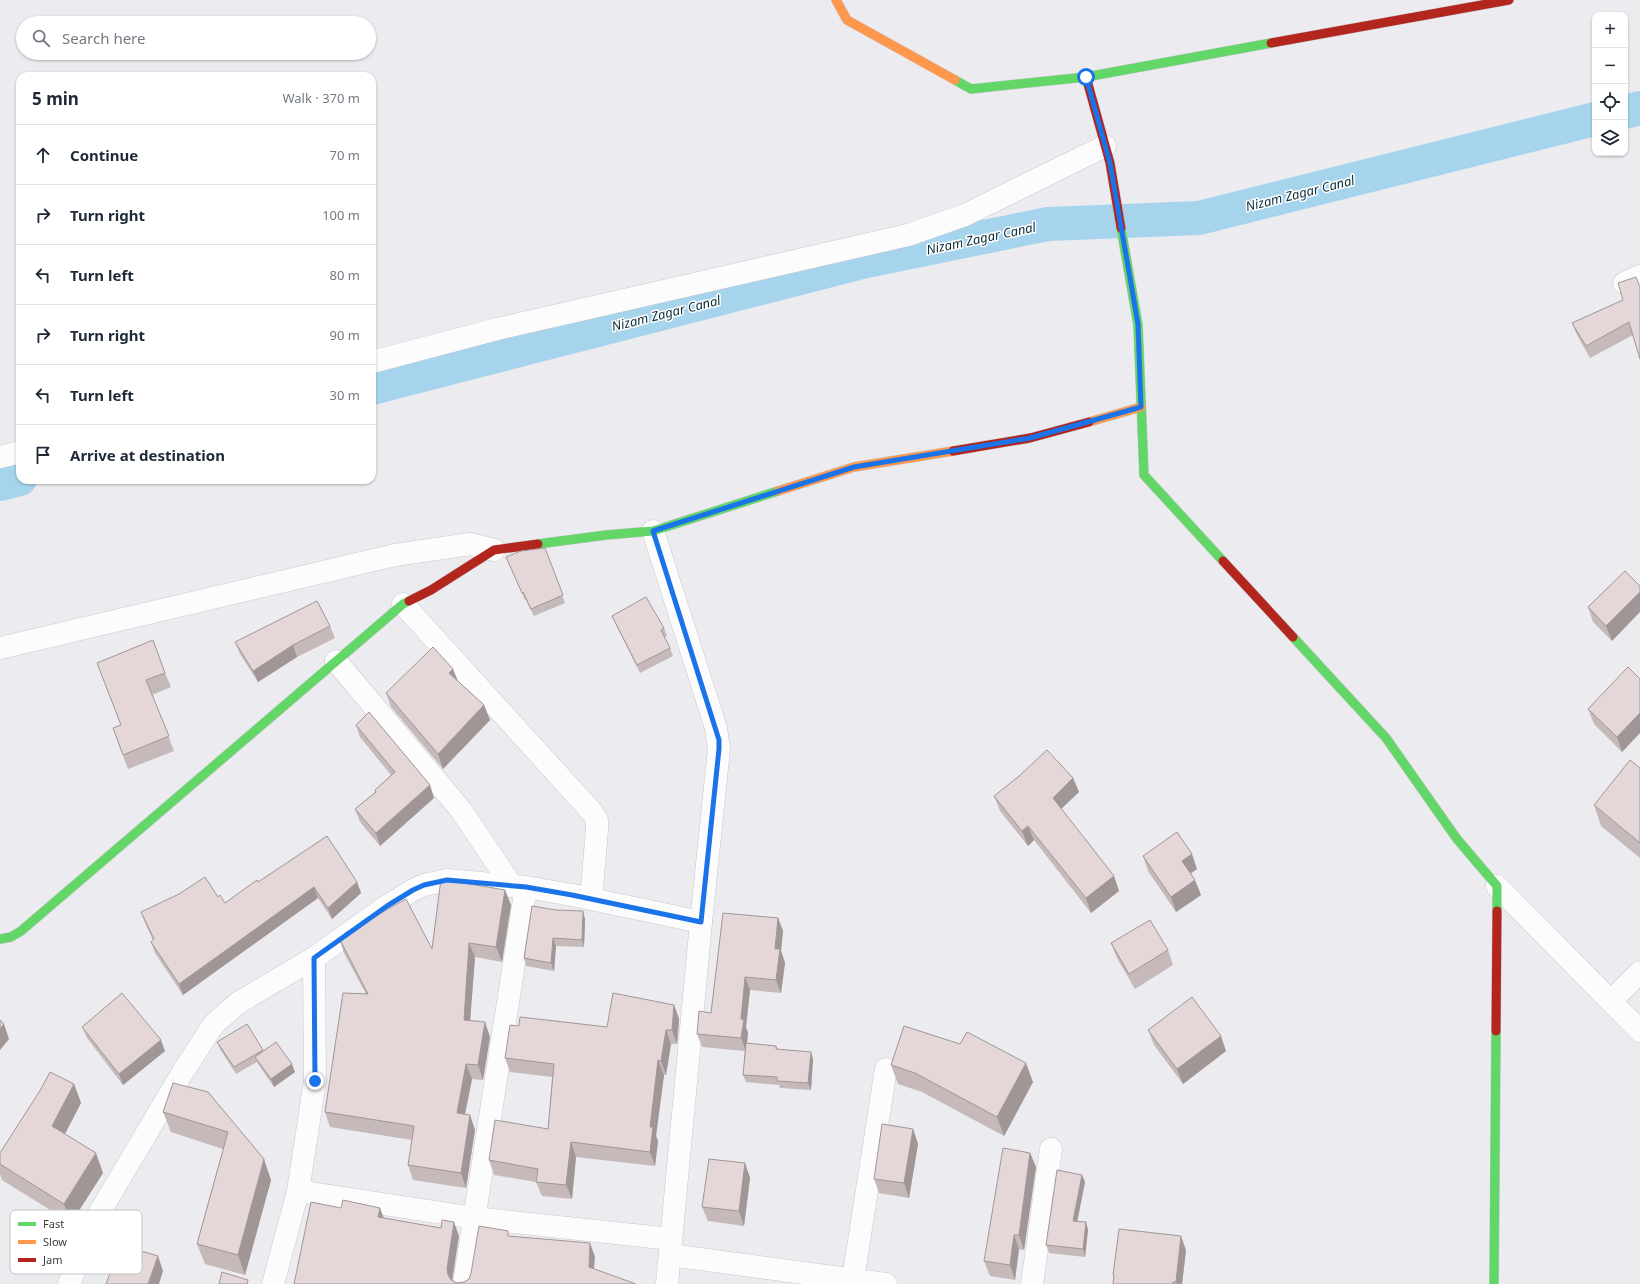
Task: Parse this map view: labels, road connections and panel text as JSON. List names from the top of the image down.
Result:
{
  "water": ["Nizam Zagar Canal"],
  "legend": ["Fast", "Slow", "Jam"],
  "page": {
    "map_buttons": ["+", "−"],
    "search": "Search here",
    "heading": ["5 min", "Walk · 370 m"],
    "list": [
      ["Continue", "70 m"],
      ["Turn right", "100 m"],
      ["Turn left", "80 m"],
      ["Turn right", "90 m"],
      ["Turn left", "30 m"],
      "Arrive at destination"
    ]
  }
}
